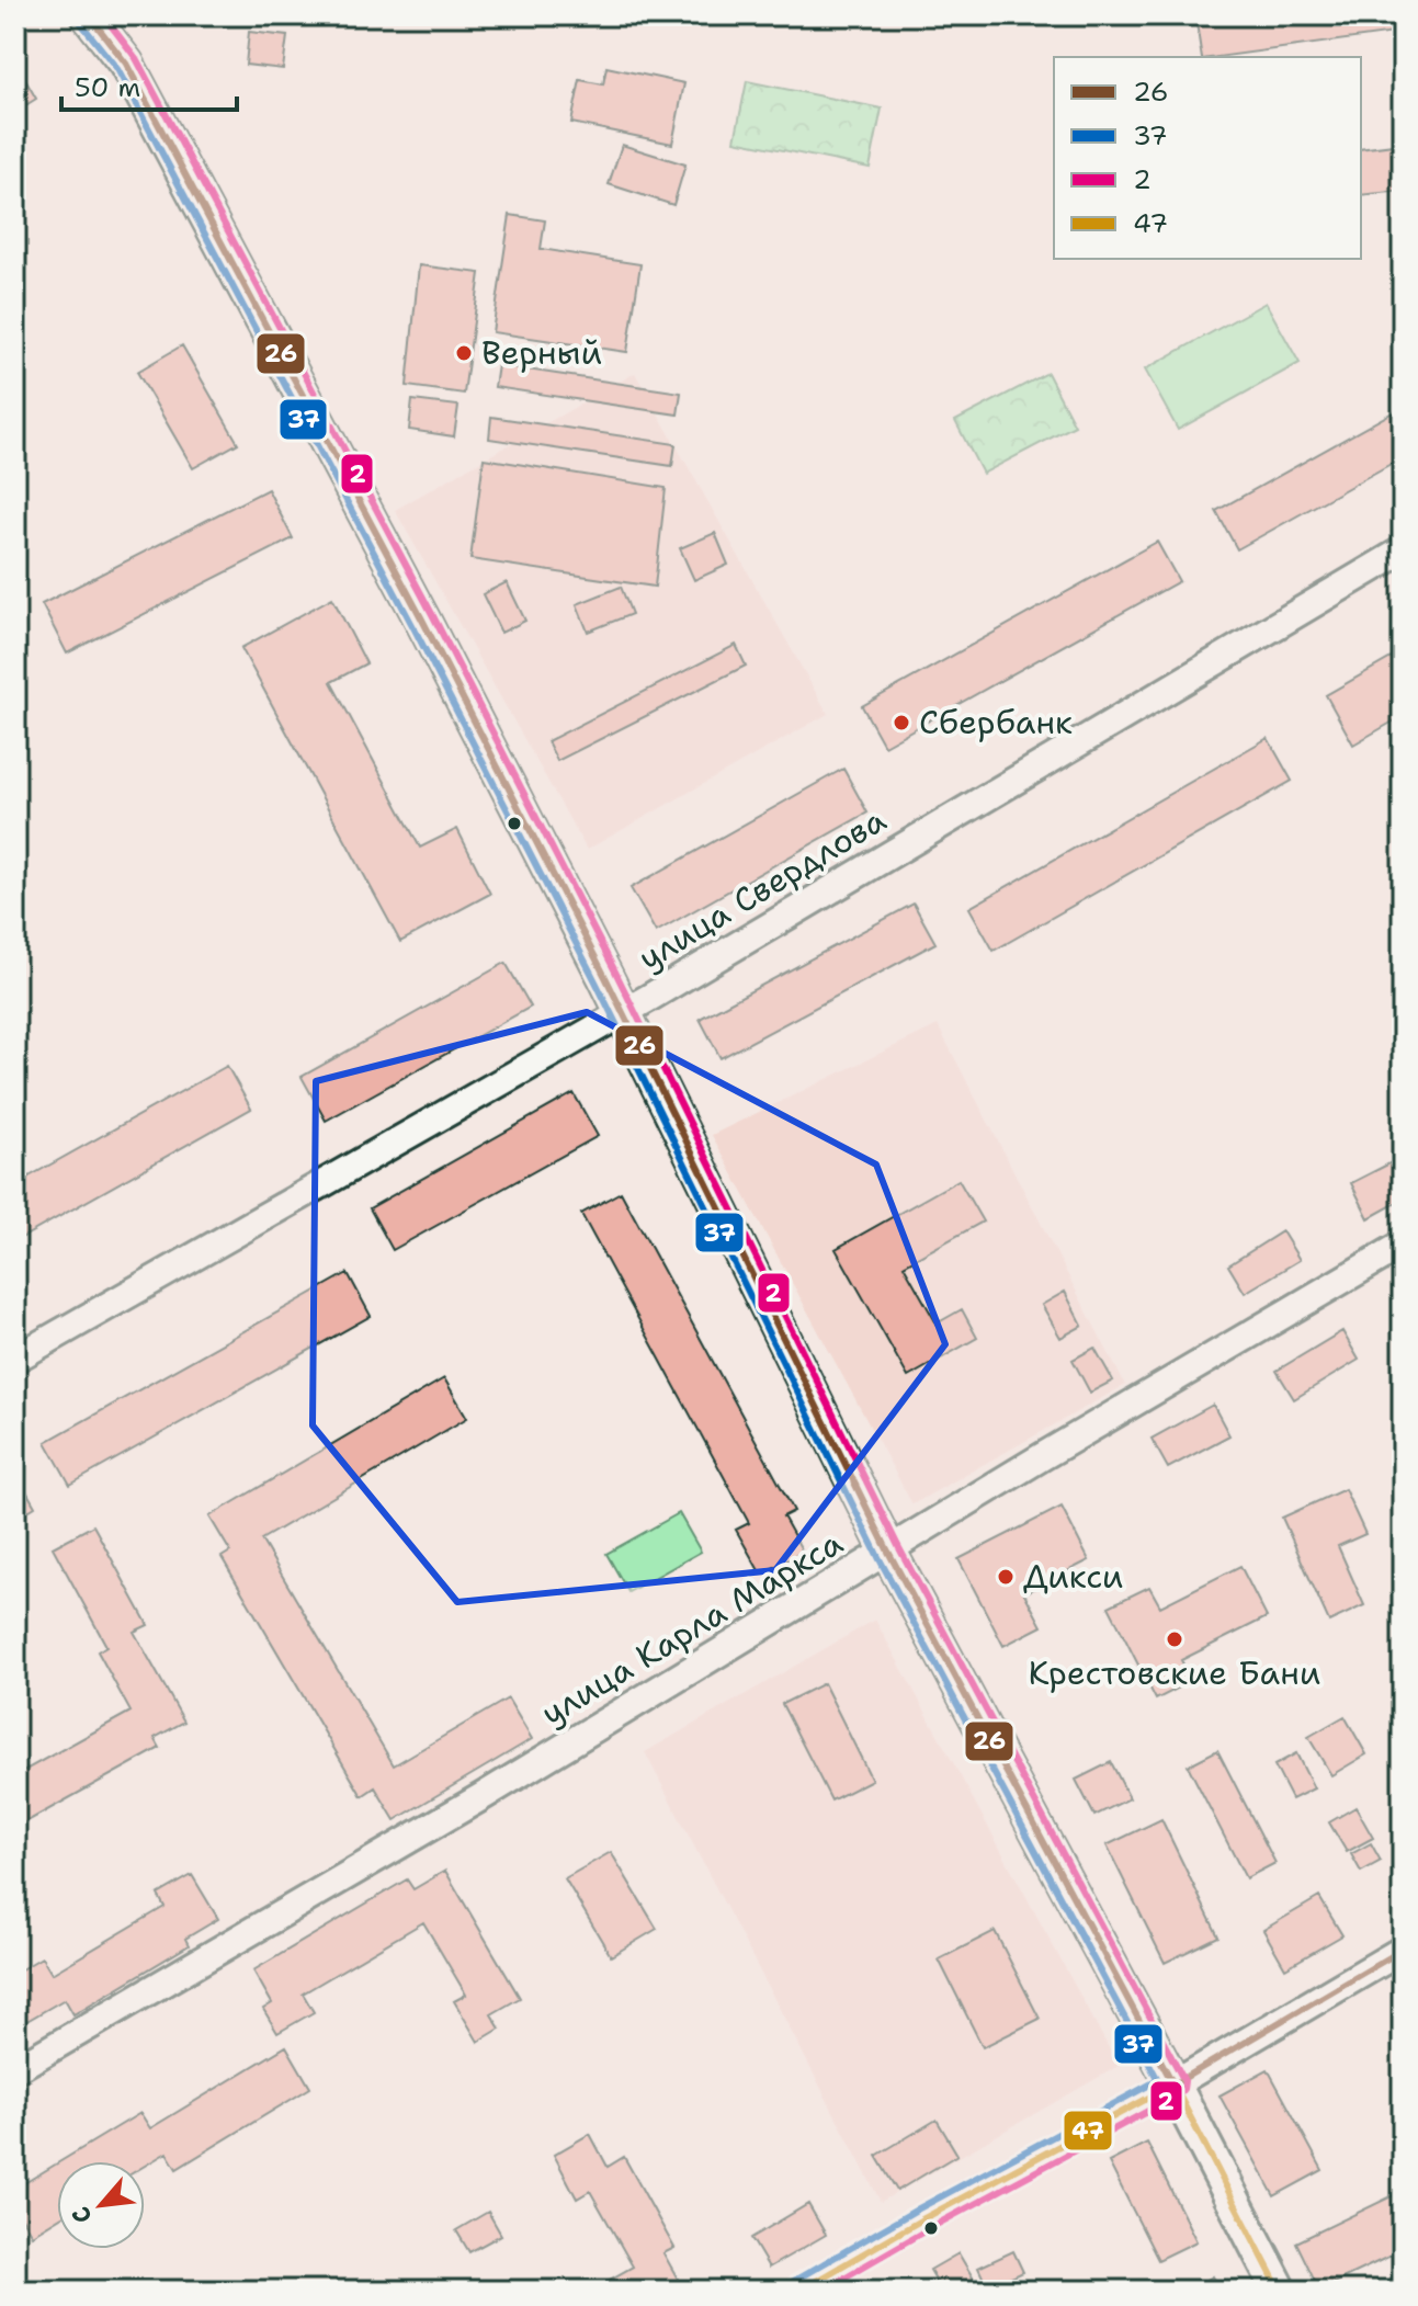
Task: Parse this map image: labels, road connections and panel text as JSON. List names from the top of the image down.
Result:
{
  "streets": {
    "street": ["улица Свердлова", "улица Карла Маркса"]
  },
  "places": [
    "Верный",
    "Сбербанк",
    "Дикси",
    "Крестовские Бани"
  ],
  "lines": [
    "transit line 26",
    "transit line 2",
    "transit line 37",
    "transit line 47"
  ],
  "legend": [
    "26",
    "37",
    "2",
    "47"
  ],
  "scale_bar": "50 m",
  "north": "bottom left"
}
